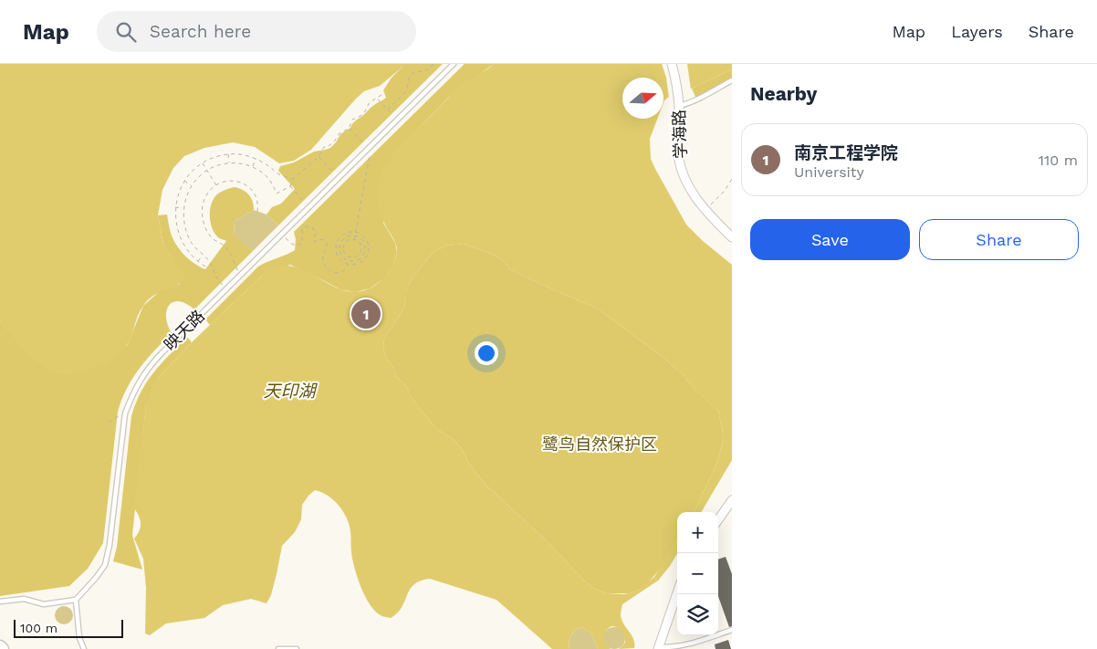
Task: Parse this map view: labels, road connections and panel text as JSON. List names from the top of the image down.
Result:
{
  "streets": {
    "street": ["学海路"],
    "lane": ["映天路"]
  },
  "water": ["天印湖"],
  "parks": ["鹭鸟自然保护区"],
  "scale_bar": "100 m",
  "north": "right",
  "page": {
    "header": "Map",
    "search": "Search here",
    "nav": ["Map", "Layers", "Share"],
    "heading": "Nearby",
    "list": [
      {
        "mark": "1",
        "name": "南京工程学院",
        "note": "University",
        "value": "110 m"
      }
    ],
    "buttons": ["Save", "Share"],
    "pins": "1",
    "map_buttons": ["+", "−"],
    "scale": "100 m"
  }
}
